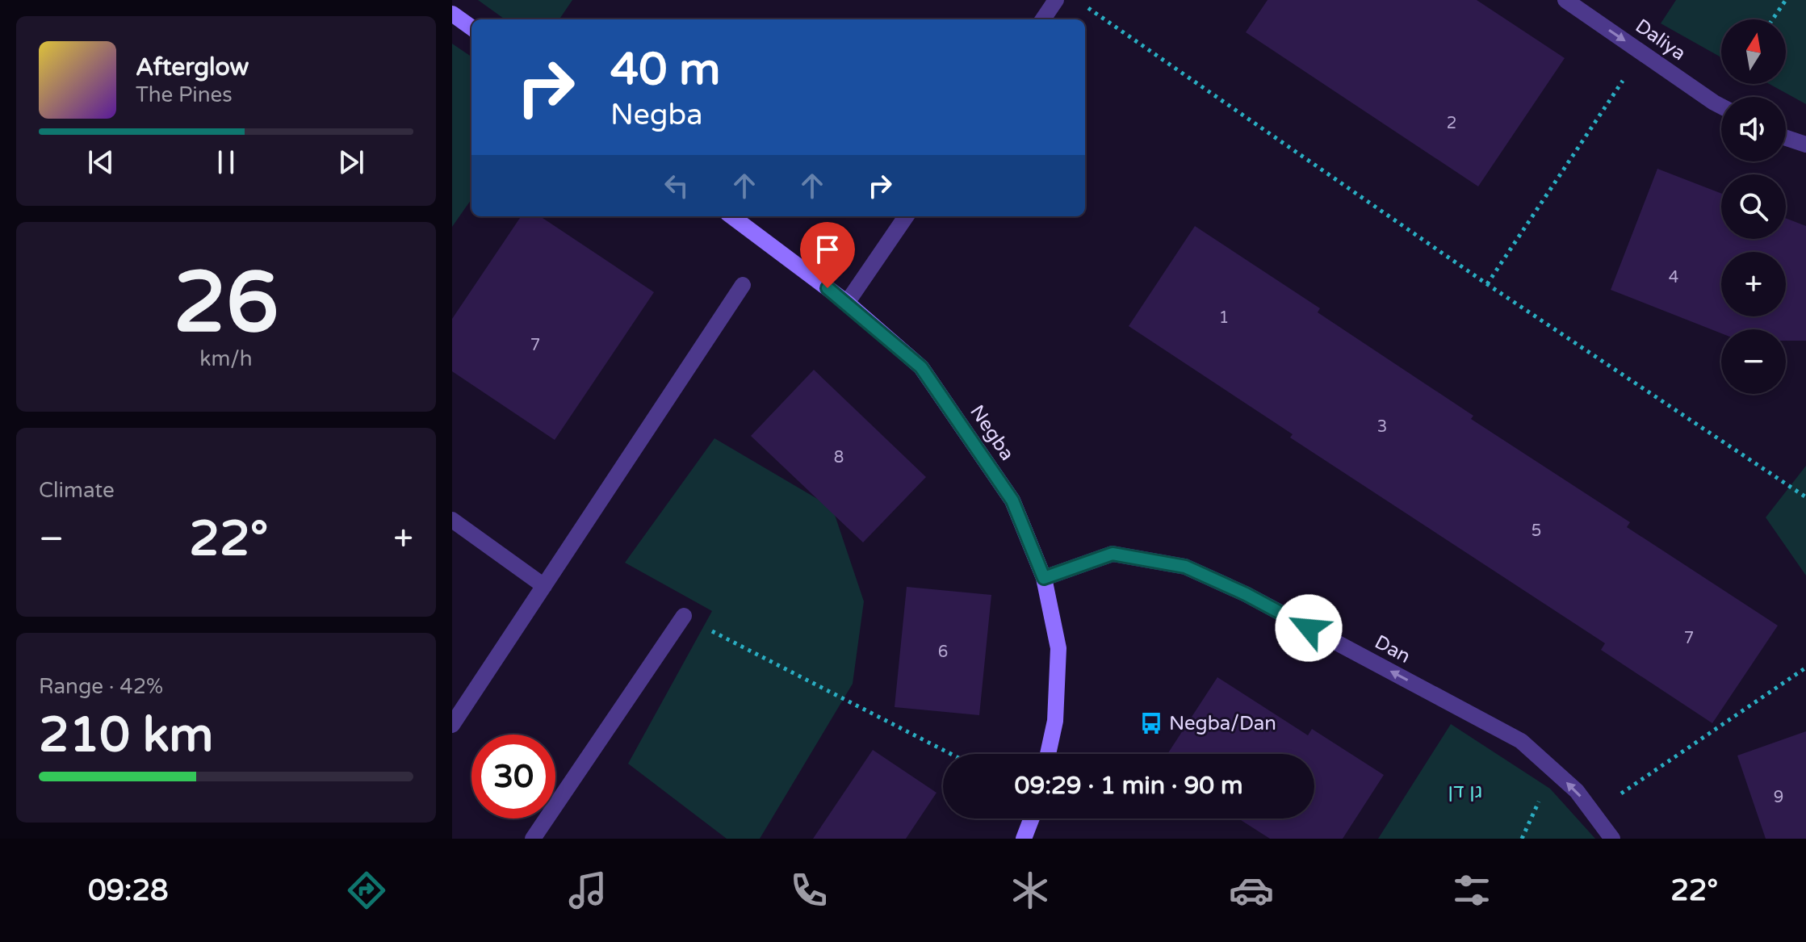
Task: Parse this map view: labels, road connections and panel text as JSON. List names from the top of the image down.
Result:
{
  "streets": {
    "street": ["Daliya", "Negba", "Dan"]
  },
  "crossings": [
    ["Negba", "Dan"]
  ],
  "one_way": ["Daliya", "Dan"],
  "parks": ["גן דן"],
  "places": {
    "bus stop": ["Negba/Dan"]
  },
  "house_numbers": [
    "2",
    "4",
    "1",
    "7",
    "3",
    "8",
    "5",
    "7",
    "6",
    "9"
  ],
  "north": "top",
  "page": {
    "map_buttons": ["+", "−"],
    "turn": ["40 m", "Negba"],
    "song": ["Afterglow", "The Pines"],
    "tile": [
      ["26", "km/h"],
      "Climate",
      ["Range · 42%", "210 km"]
    ],
    "heat": ["−", "22°", "+"],
    "limit": "30",
    "trip": "09:29 · 1 min · 90 m",
    "tabs": ["09:28", "22°"]
  }
}
